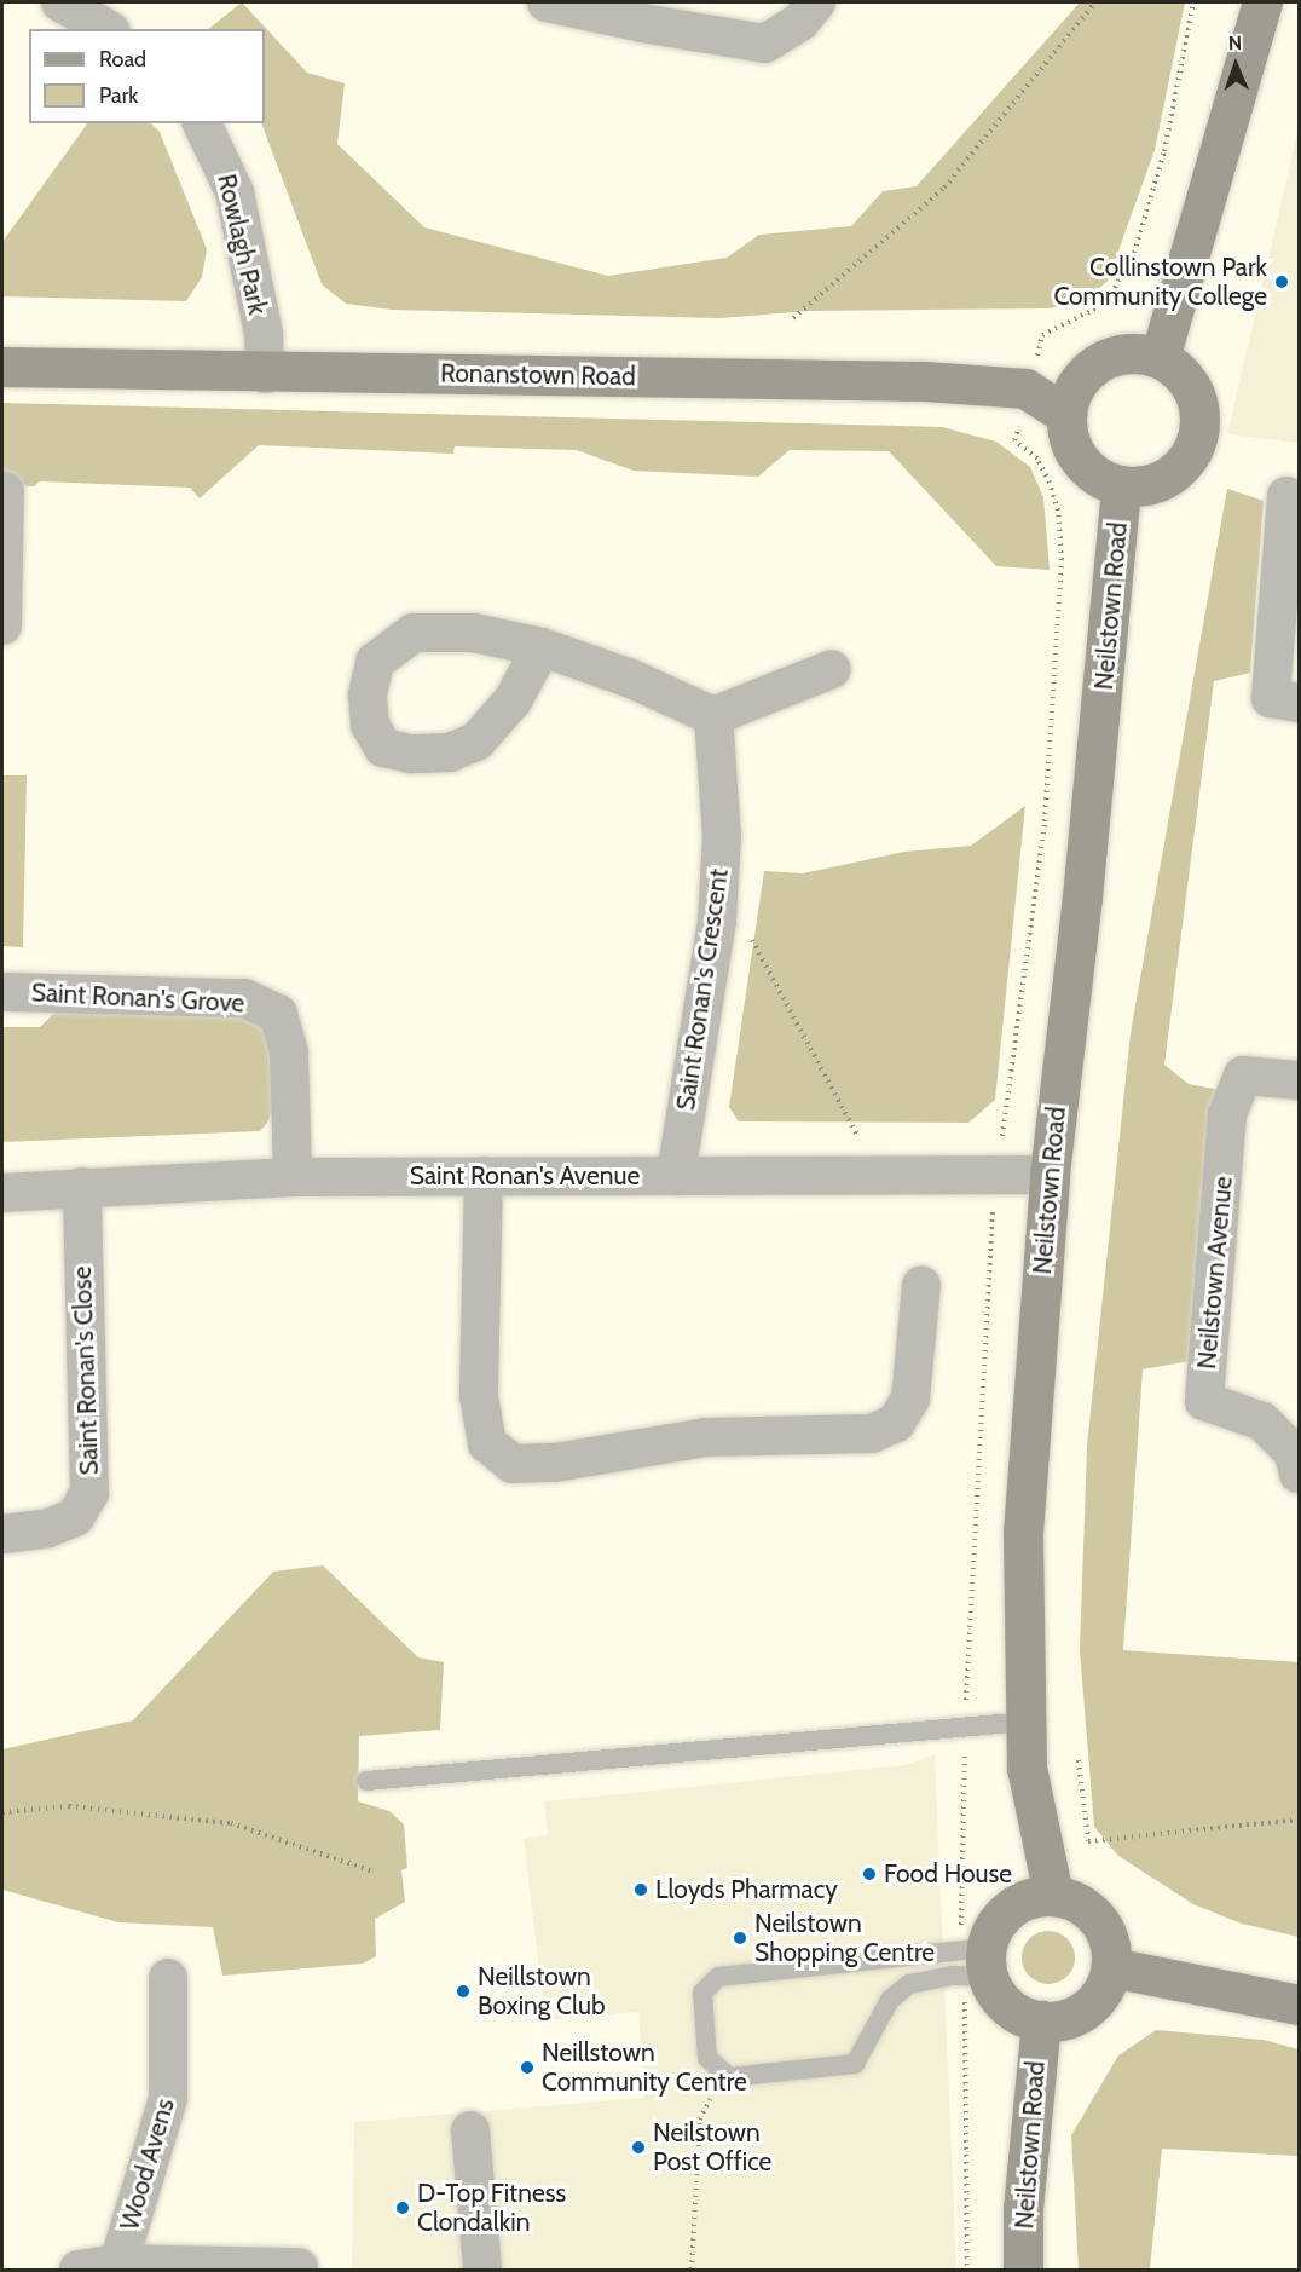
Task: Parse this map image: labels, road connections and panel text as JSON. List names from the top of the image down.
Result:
{
  "streets": {
    "street": [
      "Rowlagh Park",
      "Ronanstown Road",
      "Neilstown Road",
      "Saint Ronan's Crescent",
      "Saint Ronan's Grove",
      "Saint Ronan's Avenue",
      "Neilstown Avenue",
      "Saint Ronan's Close",
      "Wood Avens"
    ]
  },
  "crossings": [
    ["Rowlagh Park", "Ronanstown Road"],
    ["Ronanstown Road", "Neilstown Road"],
    ["Neilstown Road", "Saint Ronan's Avenue"],
    ["Saint Ronan's Crescent", "Saint Ronan's Avenue"],
    ["Saint Ronan's Grove", "Saint Ronan's Avenue"],
    ["Saint Ronan's Avenue", "Saint Ronan's Close"]
  ],
  "places": [
    "Collinstown Park Community College",
    "Food House",
    "Lloyds Pharmacy",
    "Neilstown Shopping Centre",
    "Neillstown Boxing Club",
    "Neillstown Community Centre",
    "Neilstown Post Office",
    "D-Top Fitness Clondalkin"
  ],
  "legend": ["Road", "Park"],
  "north": "top"
}
